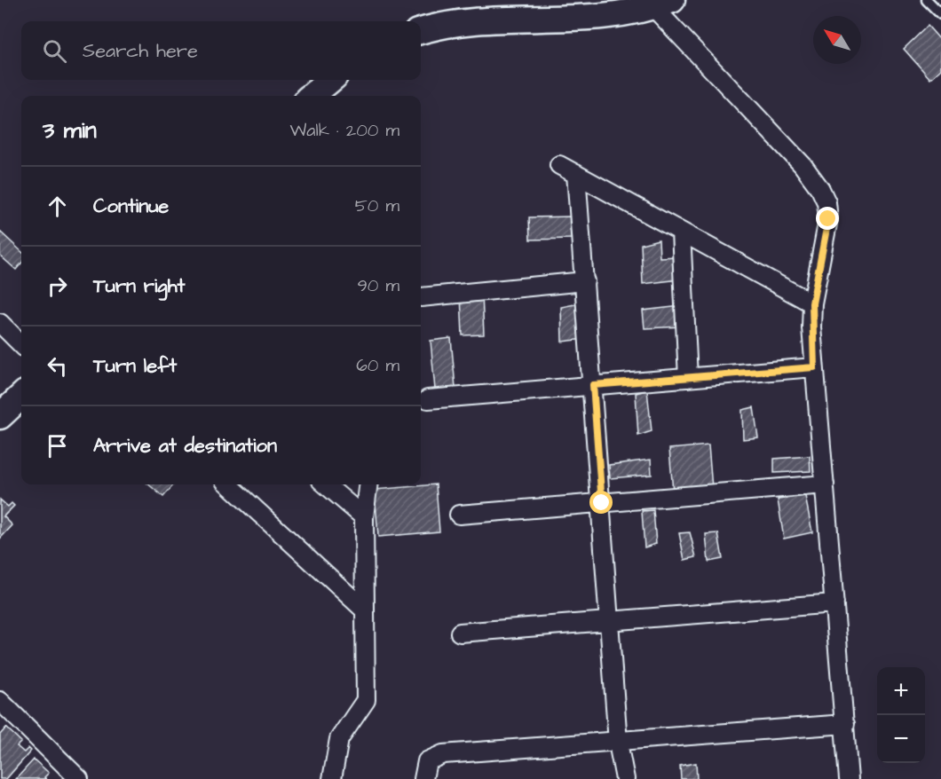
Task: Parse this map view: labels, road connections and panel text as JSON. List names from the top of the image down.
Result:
{
  "north": "top left",
  "page": {
    "search": "Search here",
    "heading": ["3 min", "Walk · 200 m"],
    "list": [
      ["Continue", "50 m"],
      ["Turn right", "90 m"],
      ["Turn left", "60 m"],
      "Arrive at destination"
    ],
    "map_buttons": ["+", "−"]
  }
}
